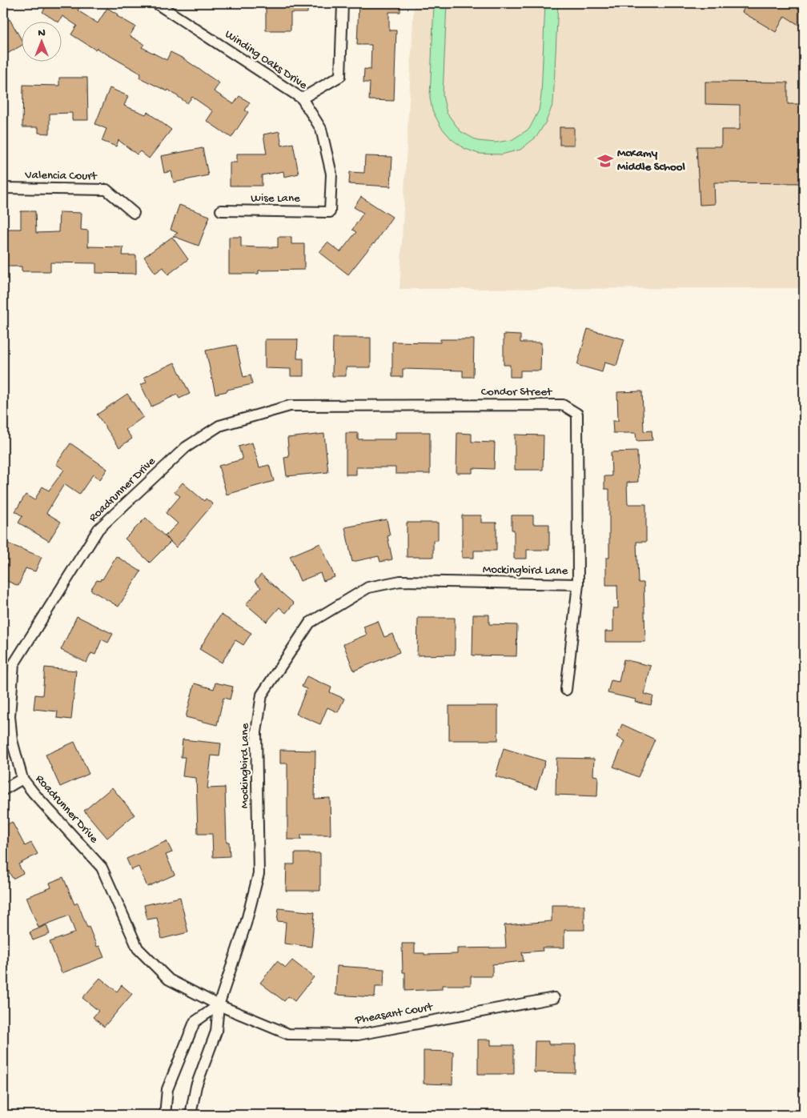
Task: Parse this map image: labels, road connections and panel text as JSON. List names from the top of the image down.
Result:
{
  "streets": {
    "street": [
      "Winding Oaks Drive",
      "Valencia Court",
      "Wise Lane",
      "Condor Street",
      "Roadrunner Drive",
      "Mockingbird Lane",
      "Pheasant Court"
    ]
  },
  "crossings": [
    ["Winding Oaks Drive", "Wise Lane"],
    ["Condor Street", "Roadrunner Drive"],
    ["Condor Street", "Mockingbird Lane"],
    ["Roadrunner Drive", "Mockingbird Lane"],
    ["Roadrunner Drive", "Pheasant Court"],
    ["Mockingbird Lane", "Pheasant Court"]
  ],
  "places": {
    "school or university": ["McKamy Middle School"]
  },
  "north": "top"
}
